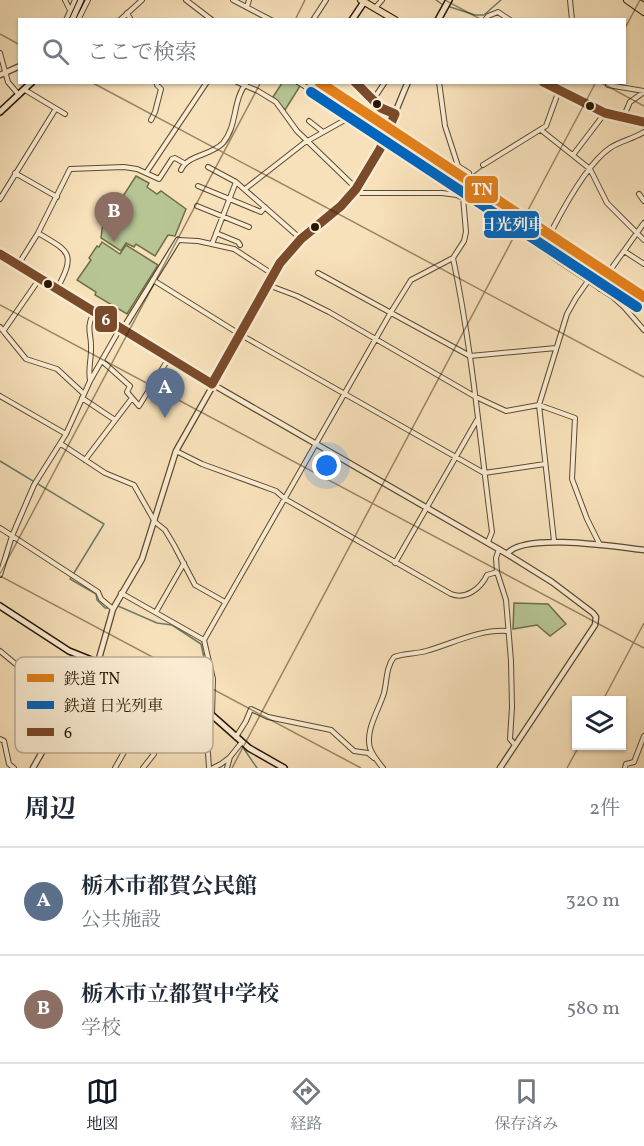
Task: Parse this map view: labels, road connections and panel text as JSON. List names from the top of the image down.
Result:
{
  "lines": ["rail line TN", "transit line 6", "rail line 日光列車"],
  "legend": ["鉄道 TN", "鉄道 日光列車", "6"],
  "page": {
    "search": "ここで検索",
    "pins": ["B", "A"],
    "heading": ["周辺", "2件"],
    "list": [
      {
        "mark": "A",
        "name": "栃木市都賀公民館",
        "note": "公共施設",
        "value": "320 m"
      },
      {
        "mark": "B",
        "name": "栃木市立都賀中学校",
        "note": "学校",
        "value": "580 m"
      }
    ],
    "nav": ["地図", "経路", "保存済み"]
  }
}
